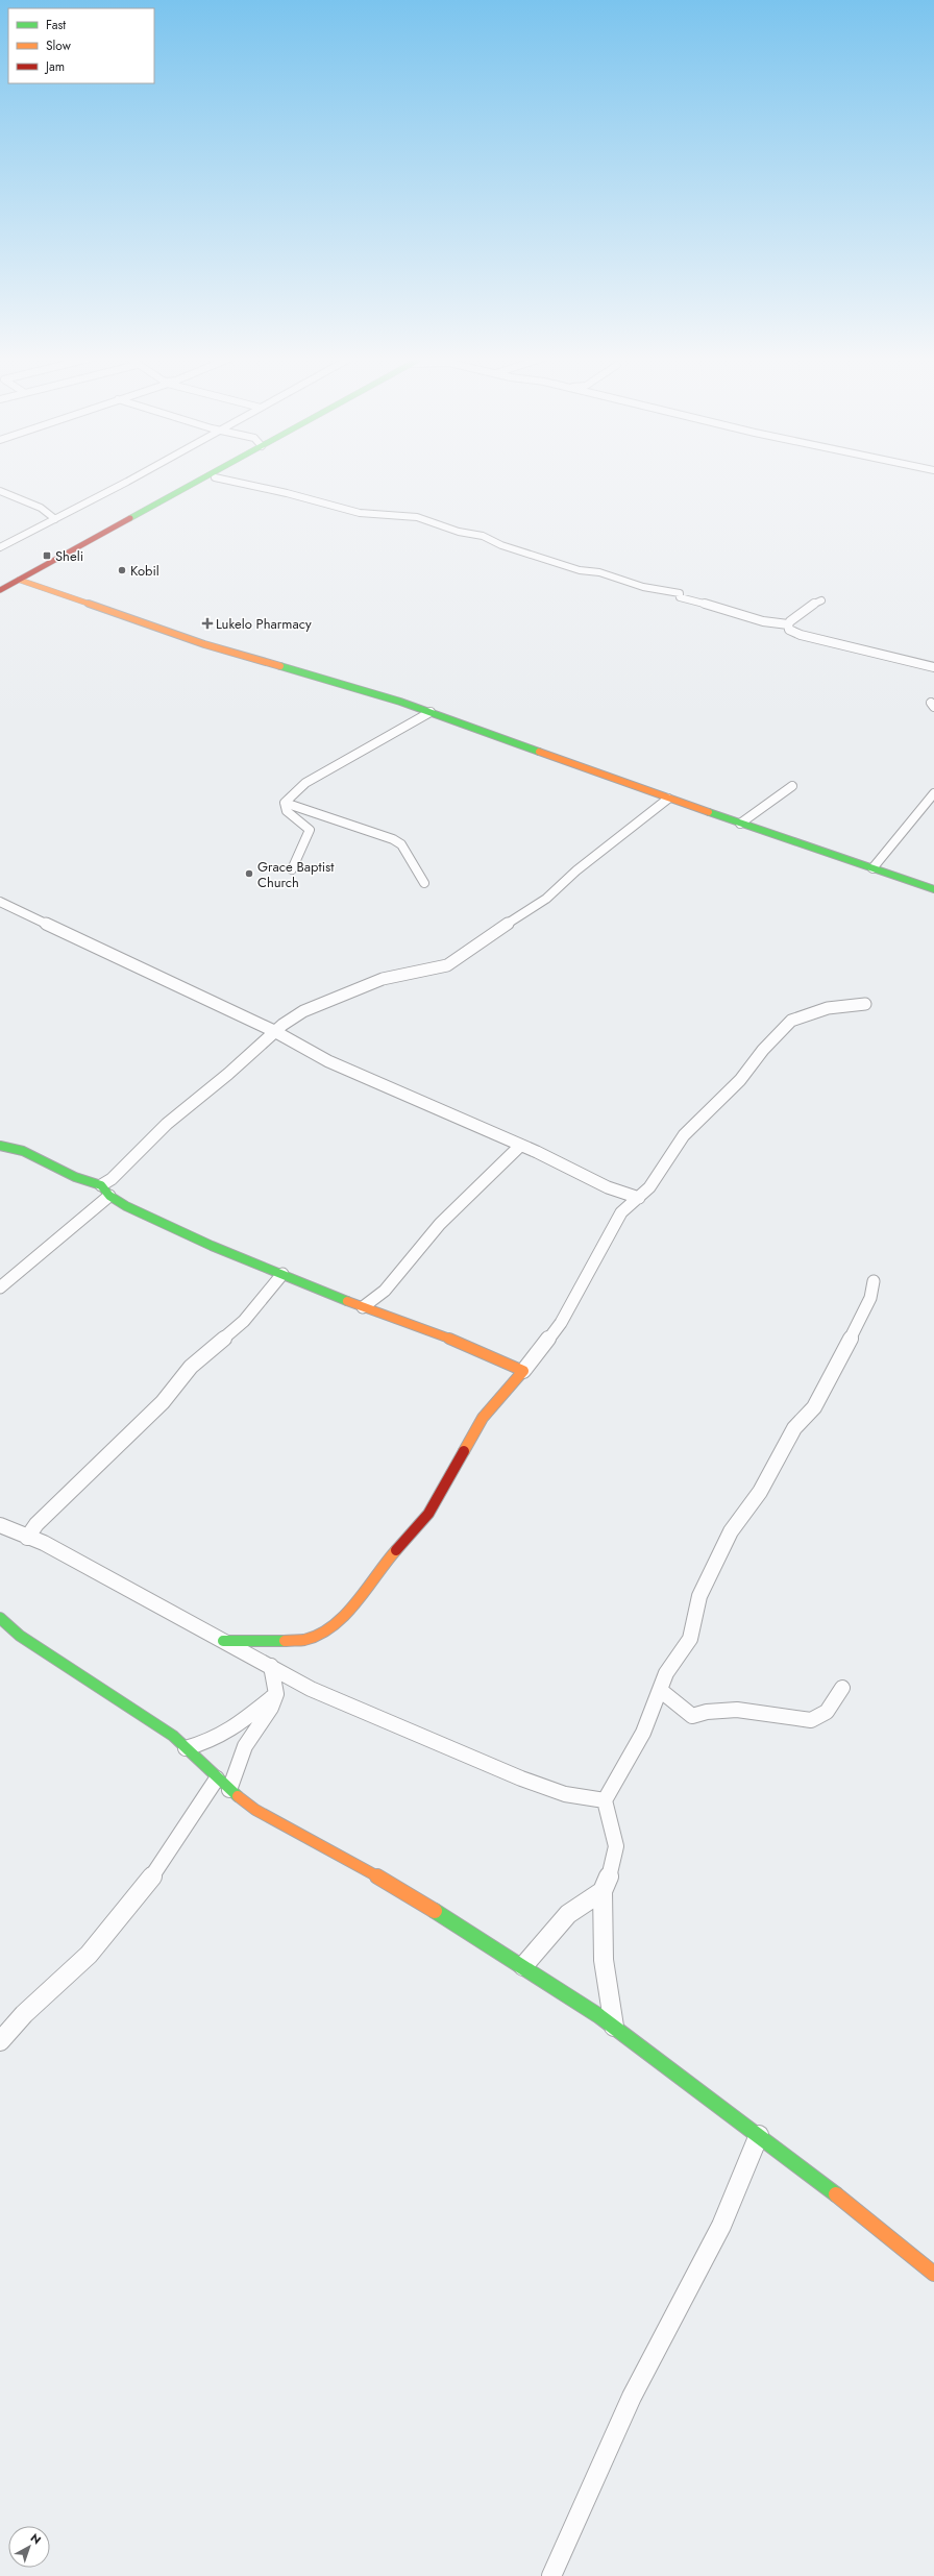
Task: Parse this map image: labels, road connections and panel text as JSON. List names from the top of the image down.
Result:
{
  "places": {
    "transit": ["Sheli"],
    "other": ["Kobil", "Grace Baptist Church"],
    "health": ["Lukelo Pharmacy"]
  },
  "legend": ["Fast", "Slow", "Jam"],
  "north": "top right"
}
